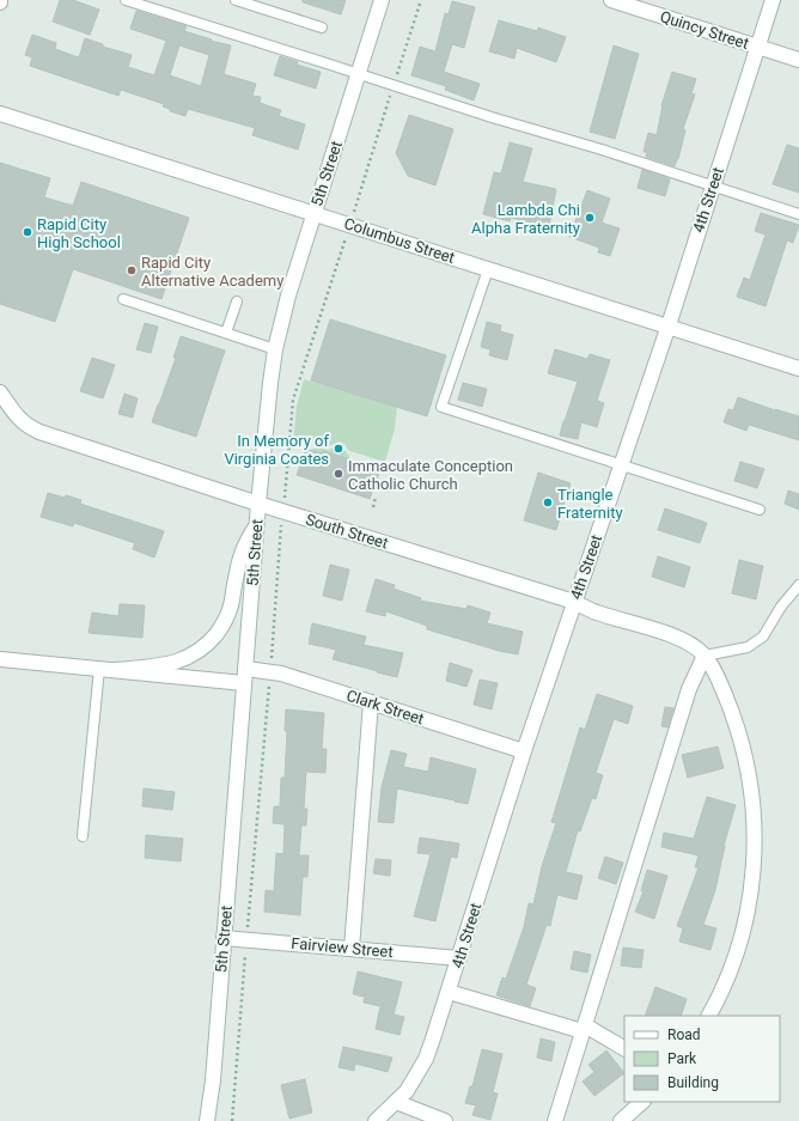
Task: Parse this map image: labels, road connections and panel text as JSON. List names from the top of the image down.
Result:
{
  "streets": {
    "street": [
      "Quincy Street",
      "5th Street",
      "4th Street",
      "Columbus Street",
      "South Street",
      "Clark Street",
      "Fairview Street"
    ]
  },
  "crossings": [
    ["Quincy Street", "4th Street"],
    ["5th Street", "Columbus Street"],
    ["5th Street", "South Street"],
    ["5th Street", "Clark Street"],
    ["5th Street", "Fairview Street"],
    ["4th Street", "Columbus Street"],
    ["4th Street", "South Street"],
    ["4th Street", "Clark Street"],
    ["4th Street", "Fairview Street"]
  ],
  "places": [
    "Lambda Chi Alpha Fraternity",
    "Rapid City High School",
    "Rapid City Alternative Academy",
    "In Memory of Virginia Coates",
    "Immaculate Conception Catholic Church",
    "Triangle Fraternity"
  ],
  "legend": ["Road", "Park", "Building"]
}
